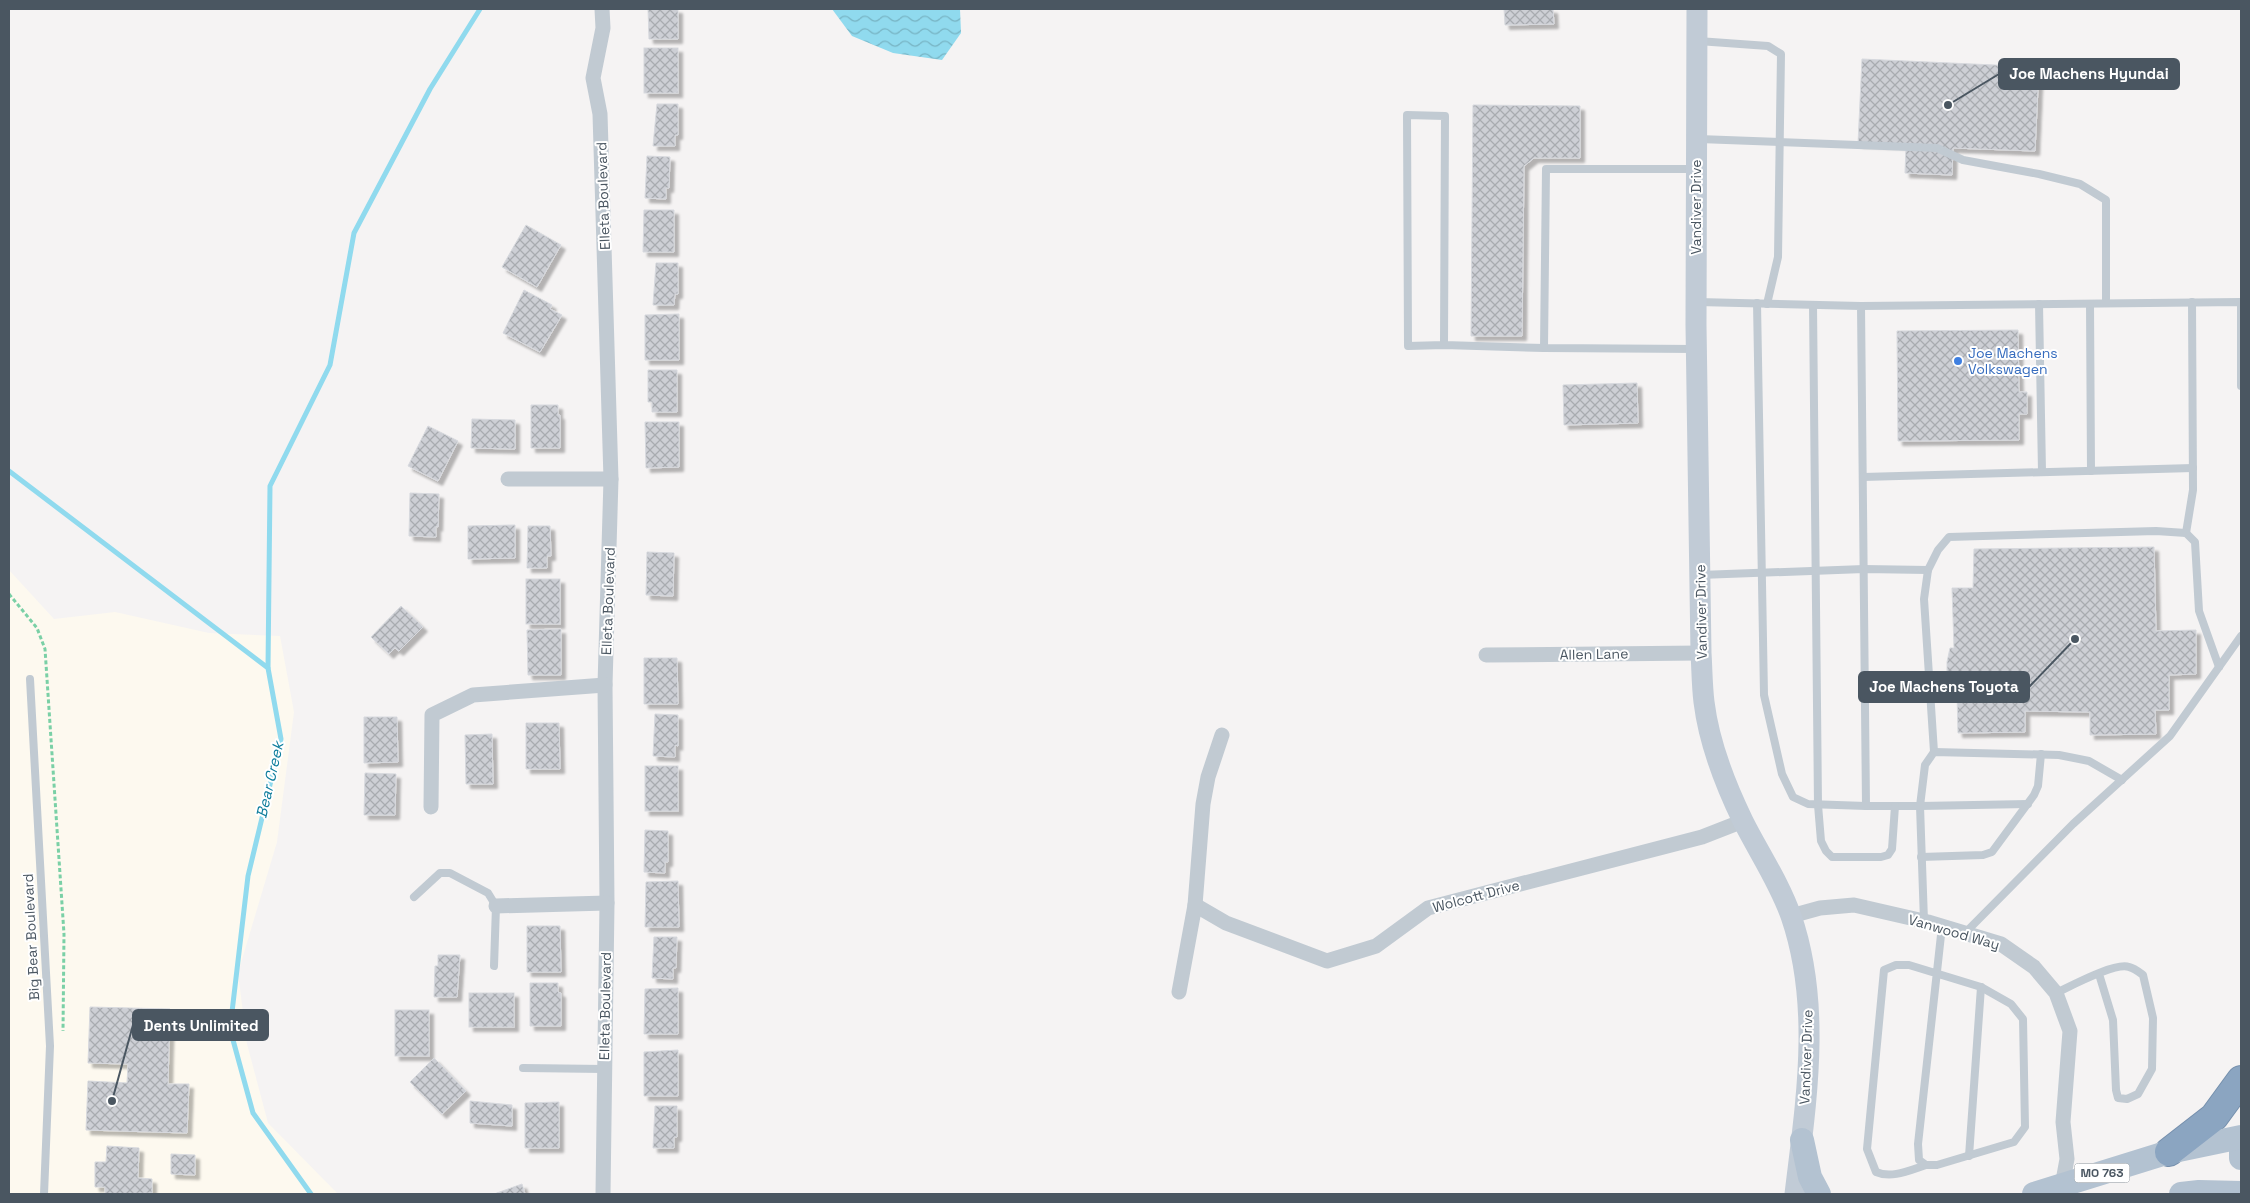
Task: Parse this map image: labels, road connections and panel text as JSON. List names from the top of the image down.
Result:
{
  "streets": {
    "main road": ["Vandiver Drive", "MO 763"],
    "street": [
      "Elleta Boulevard",
      "Allen Lane",
      "Wolcott Drive",
      "Vanwood Way"
    ],
    "lane": ["Big Bear Boulevard"]
  },
  "crossings": [
    ["Vandiver Drive", "Allen Lane"],
    ["Vandiver Drive", "Wolcott Drive"],
    ["Vandiver Drive", "Vanwood Way"],
    ["Vanwood Way", "MO 763"]
  ],
  "water": ["Bear Creek"],
  "places": [
    "Joe Machens Hyundai",
    "Joe Machens Volkswagen",
    "Joe Machens Toyota",
    "Dents Unlimited"
  ]
}
